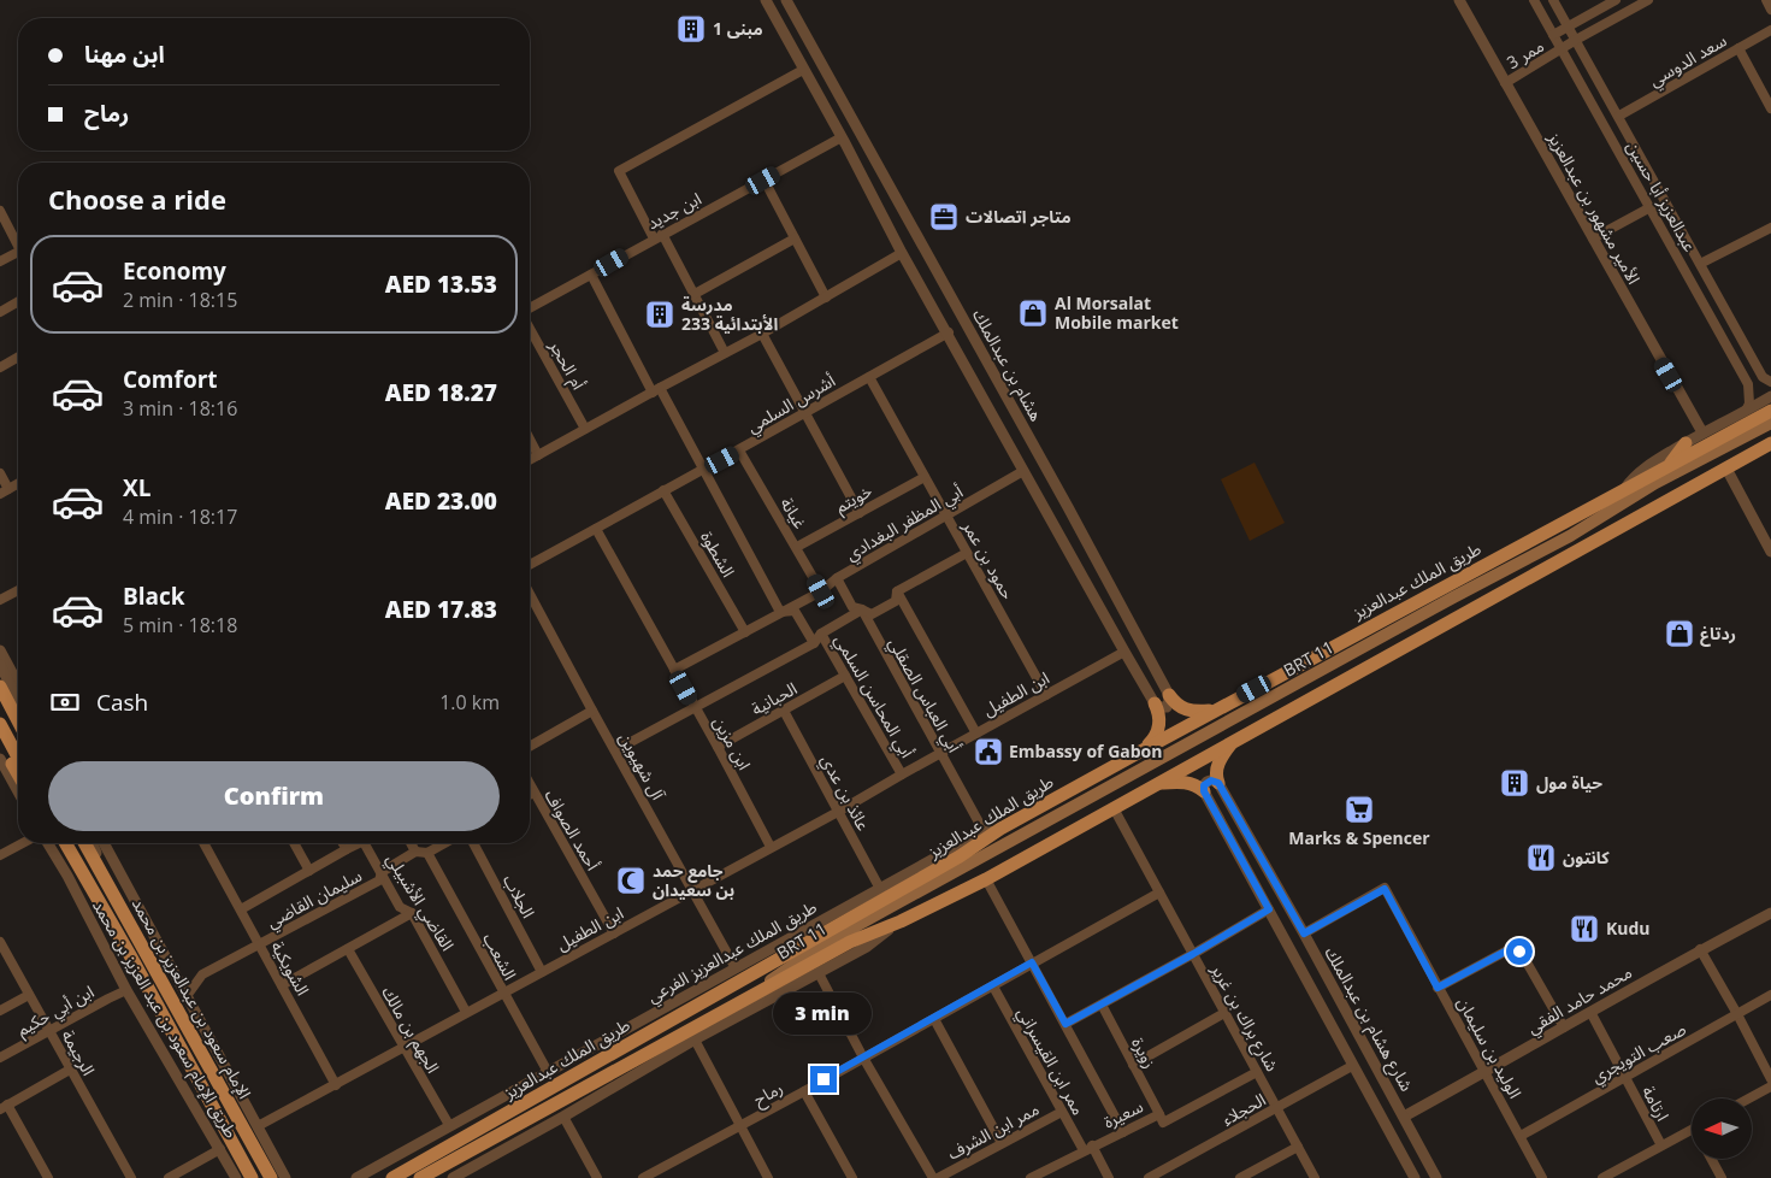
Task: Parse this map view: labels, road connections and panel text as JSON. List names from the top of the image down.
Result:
{
  "streets": {
    "main road": ["طريق الملك عبدالعزيز", "BRT 11", "الإمام سعود بن عبدالعزيز بن محمد"],
    "street": [
      "ممر 3",
      "سعد الدوسي",
      "عبدالعزيز أبا حسين",
      "الأمير مشهور بن عبدالعزيز",
      "ابن جديد",
      "أم الحجر",
      "هشام بن عبدالملك",
      "أشرس السلمي",
      "خويتم",
      "غيانة",
      "أبي المظفر البغدادي",
      "الشطوة",
      "حمود بن عمر",
      "ابن الطفيل",
      "أبي العباس الصقلي",
      "أبي المحاسن السلمي",
      "الحبانية",
      "ابن مزين",
      "آل شهيوين",
      "عائذ بن عدي",
      "أحمد الصواف",
      "الجلاب",
      "سليمان القاضي",
      "القاضي الأشبيلي",
      "طريق الملك عبدالعزيز الفرعي",
      "الشعب",
      "الشويكية",
      "محمد حامد الفقي",
      "ابن أبي حكيم",
      "شارع براك بن غرير",
      "طريق الإمام سعود بن عبد العزيز بن محمد",
      "شارع هشام بن عبدالملك",
      "الجهم بن مالك",
      "الوليد بن سليمان",
      "الرجيمة",
      "زويرة",
      "صعب التويجري",
      "ممر ابن القيسراني",
      "رماح",
      "ارتامة",
      "الحجلاء",
      "سعيرة",
      "ممر ابن الشرف"
    ]
  },
  "crossings": [
    ["ممر 3", "عبدالعزيز أبا حسين"],
    ["ممر 3", "الأمير مشهور بن عبدالعزيز"],
    ["سعد الدوسي", "عبدالعزيز أبا حسين"],
    ["أشرس السلمي", "غيانة"],
    ["أشرس السلمي", "الشطوة"],
    ["أشرس السلمي", "حمود بن عمر"],
    ["أشرس السلمي", "ابن مزين"],
    ["خويتم", "غيانة"],
    ["خويتم", "حمود بن عمر"],
    ["غيانة", "أبي المظفر البغدادي"],
    ["أبي المظفر البغدادي", "الشطوة"],
    ["أبي المظفر البغدادي", "حمود بن عمر"],
    ["أبي المظفر البغدادي", "أبي العباس الصقلي"],
    ["أبي المظفر البغدادي", "أبي المحاسن السلمي"],
    ["أبي المظفر البغدادي", "ابن مزين"],
    ["حمود بن عمر", "ابن الطفيل"],
    ["طريق الملك عبدالعزيز", "BRT 11"],
    ["طريق الملك عبدالعزيز", "طريق الملك عبدالعزيز الفرعي"],
    ["طريق الملك عبدالعزيز", "شارع براك بن غرير"],
    ["ابن الطفيل", "أبي العباس الصقلي"],
    ["ابن الطفيل", "أبي المحاسن السلمي"],
    ["ابن الطفيل", "ابن مزين"],
    ["ابن الطفيل", "آل شهيوين"],
    ["ابن الطفيل", "عائذ بن عدي"],
    ["ابن الطفيل", "أحمد الصواف"],
    ["ابن الطفيل", "الجلاب"],
    ["ابن الطفيل", "القاضي الأشبيلي"],
    ["ابن الطفيل", "الشعب"],
    ["ابن الطفيل", "الشويكية"],
    ["ابن الطفيل", "الإمام سعود بن عبدالعزيز بن محمد"],
    ["ابن الطفيل", "الجهم بن مالك"],
    ["أبي العباس الصقلي", "طريق الملك عبدالعزيز الفرعي"],
    ["أبي المحاسن السلمي", "الحبانية"],
    ["الحبانية", "ابن مزين"],
    ["الحبانية", "عائذ بن عدي"],
    ["آل شهيوين", "طريق الملك عبدالعزيز الفرعي"],
    ["عائذ بن عدي", "طريق الملك عبدالعزيز الفرعي"],
    ["سليمان القاضي", "القاضي الأشبيلي"],
    ["سليمان القاضي", "الشويكية"],
    ["سليمان القاضي", "الإمام سعود بن عبدالعزيز بن محمد"],
    ["طريق الملك عبدالعزيز الفرعي", "الشعب"],
    ["طريق الملك عبدالعزيز الفرعي", "الجهم بن مالك"],
    ["محمد حامد الفقي", "شارع هشام بن عبدالملك"],
    ["محمد حامد الفقي", "الوليد بن سليمان"],
    ["محمد حامد الفقي", "ارتامة"],
    ["ابن أبي حكيم", "طريق الإمام سعود بن عبد العزيز بن محمد"],
    ["ابن أبي حكيم", "الرجيمة"],
    ["شارع براك بن غرير", "رماح"],
    ["شارع براك بن غرير", "الحجلاء"],
    ["شارع براك بن غرير", "سعيرة"],
    ["شارع هشام بن عبدالملك", "الوليد بن سليمان"],
    ["الوليد بن سليمان", "صعب التويجري"],
    ["زويرة", "سعيرة"],
    ["صعب التويجري", "ارتامة"],
    ["ممر ابن القيسراني", "رماح"],
    ["ممر ابن القيسراني", "سعيرة"],
    ["ممر ابن القيسراني", "ممر ابن الشرف"]
  ],
  "places": {
    "building": ["مبنى 1", "مدرسة الأبتدائية 233", "حياة مول"],
    "office": ["متاجر اتصالات"],
    "shop": ["Al Morsalat Mobile market", "ردتاغ"],
    "public building": ["Embassy of Gabon"],
    "supermarket": ["Marks & Spencer"],
    "restaurant": ["كانتون", "Kudu"],
    "mosque": ["جامع حمد بن سعيدان"]
  },
  "north": "left",
  "page": {
    "banner": ["ابن مهنا", "رماح"],
    "heading": "Choose a ride",
    "list": [
      {
        "name": "Economy",
        "note": "2 min · 18:15",
        "value": "AED 13.53"
      },
      {
        "name": "Comfort",
        "note": "3 min · 18:16",
        "value": "AED 18.27"
      },
      {
        "name": "XL",
        "note": "4 min · 18:17",
        "value": "AED 23.00"
      },
      {
        "name": "Black",
        "note": "5 min · 18:18",
        "value": "AED 17.83"
      }
    ],
    "pay": ["Cash", "1.0 km"],
    "buttons": "Confirm",
    "bubble": "3 min"
  }
}
